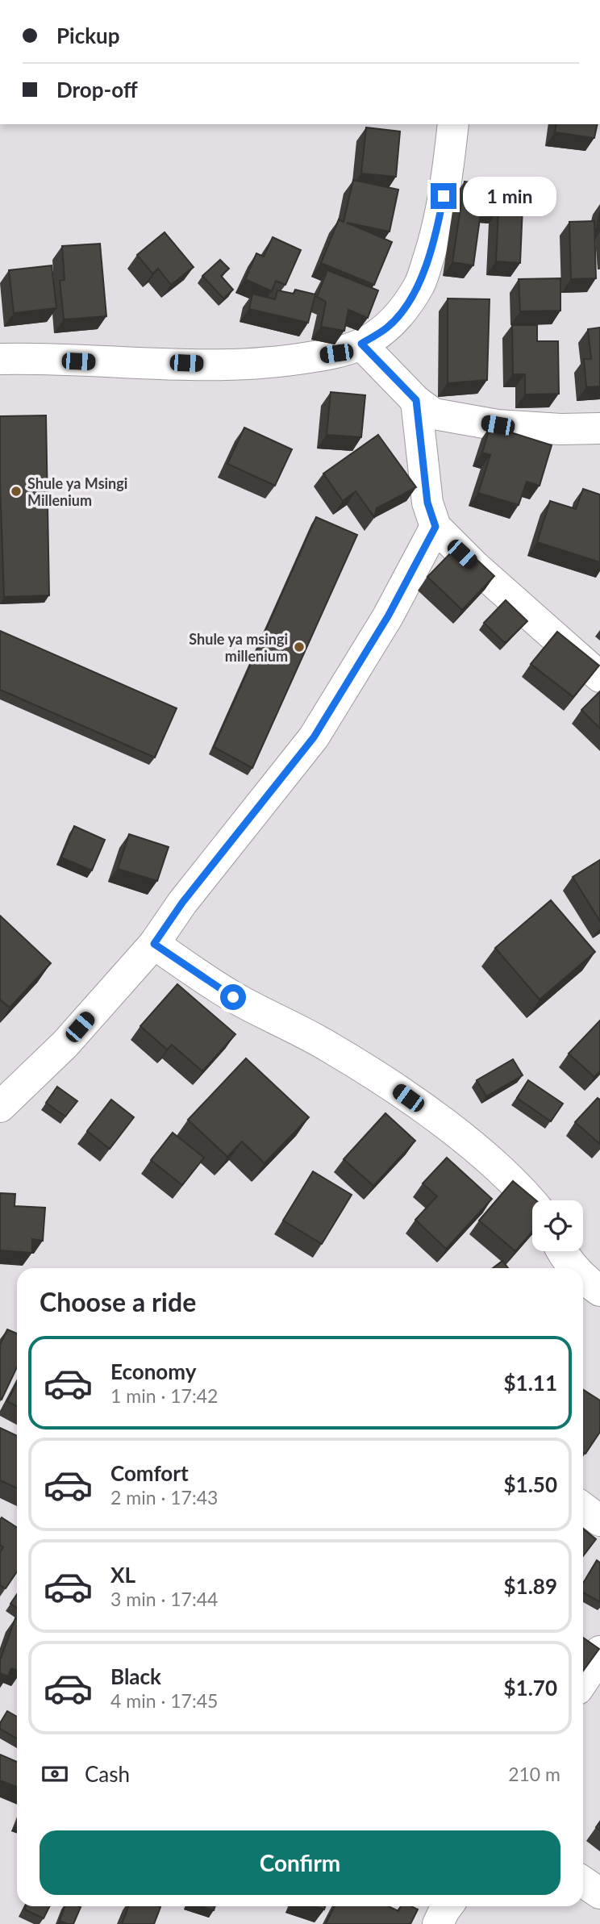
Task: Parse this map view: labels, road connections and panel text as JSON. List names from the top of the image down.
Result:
{
  "places": ["Shule ya Msingi Millenium", "Shule ya msingi millenium"],
  "page": {
    "banner": ["Pickup", "Drop-off"],
    "bubble": "1 min",
    "heading": "Choose a ride",
    "list": [
      {
        "name": "Economy",
        "note": "1 min · 17:42",
        "value": "$1.11"
      },
      {
        "name": "Comfort",
        "note": "2 min · 17:43",
        "value": "$1.50"
      },
      {
        "name": "XL",
        "note": "3 min · 17:44",
        "value": "$1.89"
      },
      {
        "name": "Black",
        "note": "4 min · 17:45",
        "value": "$1.70"
      }
    ],
    "pay": ["Cash", "210 m"],
    "buttons": "Confirm"
  }
}
